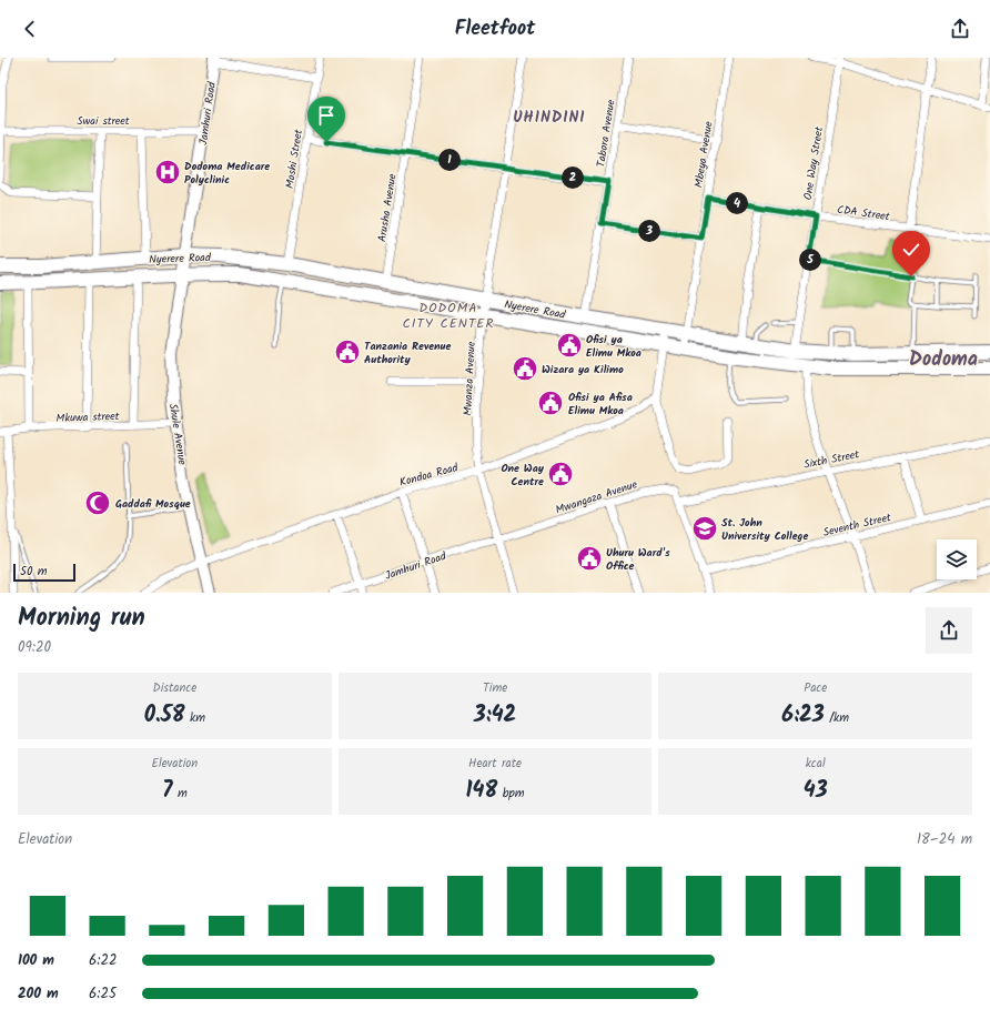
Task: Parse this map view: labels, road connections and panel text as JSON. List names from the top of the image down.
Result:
{
  "streets": {
    "highway": ["Nyerere Road"],
    "main road": ["Jamhuri Road", "Shule Avenue"],
    "street": [
      "Swai street",
      "Tabora Avenue",
      "Mbeya Avenue",
      "Moshi Street",
      "One Way Street",
      "Arusha Avenue",
      "CDA Street",
      "Mwanza Avenue",
      "Mkuwa street",
      "Sixth Street",
      "Kondoa Road",
      "Mwangaza Avenue",
      "Seventh Street"
    ]
  },
  "crossings": [
    ["Jamhuri Road", "Swai street"],
    ["Jamhuri Road", "Nyerere Road"],
    ["Jamhuri Road", "Mwanza Avenue"],
    ["Jamhuri Road", "Shule Avenue"],
    ["Jamhuri Road", "Mwangaza Avenue"],
    ["Tabora Avenue", "Nyerere Road"],
    ["Mbeya Avenue", "CDA Street"],
    ["Mbeya Avenue", "Nyerere Road"],
    ["Moshi Street", "Nyerere Road"],
    ["One Way Street", "CDA Street"],
    ["One Way Street", "Nyerere Road"],
    ["Arusha Avenue", "Nyerere Road"],
    ["Nyerere Road", "Mwanza Avenue"],
    ["Nyerere Road", "Shule Avenue"],
    ["Mwanza Avenue", "Kondoa Road"],
    ["Mwanza Avenue", "Mwangaza Avenue"],
    ["Mkuwa street", "Shule Avenue"],
    ["Shule Avenue", "Kondoa Road"],
    ["Sixth Street", "Mwangaza Avenue"]
  ],
  "districts": ["UHINDINI", "DODOMA CITY CENTER", "Dodoma"],
  "places": {
    "hospital": ["Dodoma Medicare Polyclinic"],
    "public building": [
      "Ofisi ya Elimu Mkoa",
      "Tanzania Revenue Authority",
      "Wizara ya Kilimo",
      "Ofisi ya Afisa Elimu Mkoa",
      "One Way Centre",
      "Uhuru Ward's Office"
    ],
    "mosque": ["Gaddafi Mosque"],
    "school or university": ["St. John University College"]
  },
  "scale_bar": "50 m",
  "page": {
    "header": "Fleetfoot",
    "pins": [
      "1",
      "2",
      "4",
      "3",
      "5"
    ],
    "scale": "50 m",
    "heading": ["Morning run", "09:20"],
    "stats": [
      ["Distance", "0.58 km"],
      ["Time", "3:42"],
      ["Pace", "6:23 /km"],
      ["Elevation", "7 m"],
      ["Heart rate", "148 bpm"],
      ["kcal", "43"]
    ],
    "chart": ["Elevation", "18–24 m"],
    "list": [
      {
        "name": "100 m",
        "note": "6:22"
      },
      {
        "name": "200 m",
        "note": "6:25"
      }
    ]
  }
}
